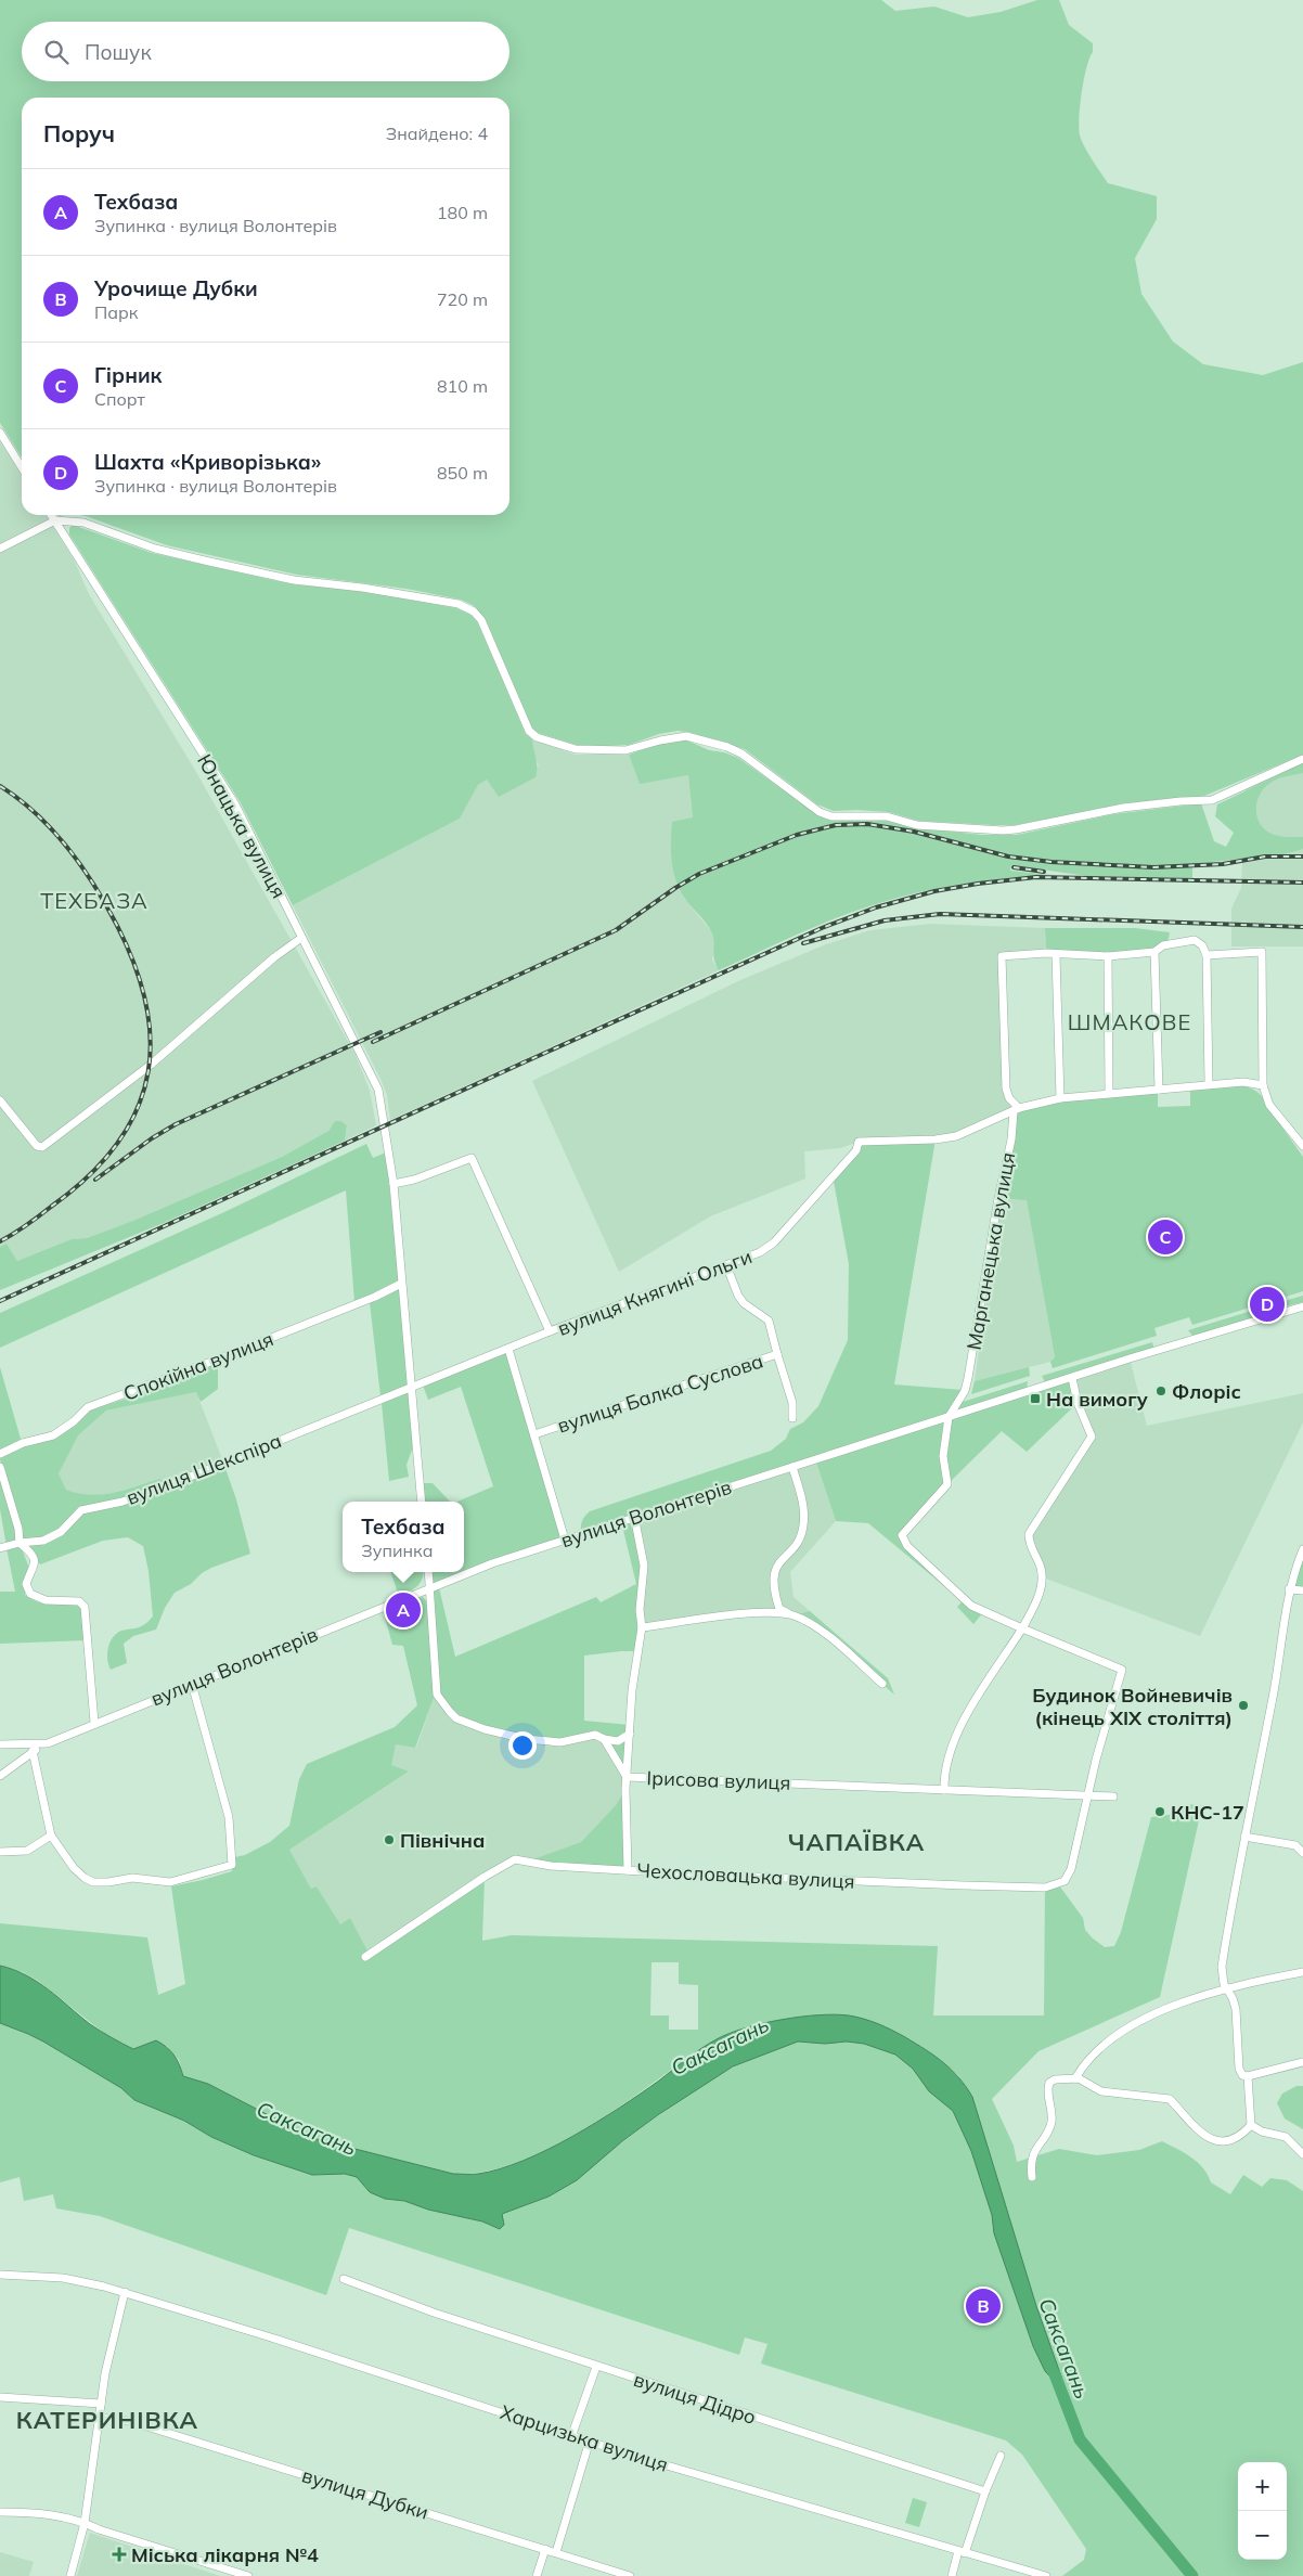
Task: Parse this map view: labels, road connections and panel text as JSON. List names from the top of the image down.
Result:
{
  "streets": {
    "street": [
      "Юнацька вулиця",
      "Марганецька вулиця",
      "вулиця Княгині Ольги",
      "Спокійна вулиця",
      "вулиця Балка Суслова",
      "вулиця Шекспіра",
      "вулиця Волонтерів",
      "Ірисова вулиця",
      "Чехословацька вулиця",
      "вулиця Дідро",
      "Харцизька вулиця",
      "вулиця Дубки"
    ]
  },
  "crossings": [
    ["Юнацька вулиця", "вулиця Княгині Ольги"],
    ["Юнацька вулиця", "Спокійна вулиця"],
    ["Юнацька вулиця", "вулиця Шекспіра"],
    ["Марганецька вулиця", "вулиця Княгині Ольги"],
    ["Марганецька вулиця", "вулиця Волонтерів"],
    ["вулиця Княгині Ольги", "вулиця Балка Суслова"],
    ["вулиця Княгині Ольги", "вулиця Шекспіра"],
    ["Ірисова вулиця", "Чехословацька вулиця"]
  ],
  "districts": [
    "ТЕХБАЗА",
    "ШМАКОВЕ",
    "ЧАПАЇВКА",
    "КАТЕРИНІВКА"
  ],
  "water": ["Саксагань"],
  "places": {
    "other": [
      "Флоріс",
      "Будинок Войневичів (кінець ХІХ століття)",
      "КНС-17",
      "Північна"
    ],
    "transit": ["На вимогу"],
    "health": ["Міська лікарня №4"]
  },
  "page": {
    "search": "Пошук",
    "heading": ["Поруч", "Знайдено: 4"],
    "list": [
      {
        "mark": "A",
        "name": "Техбаза",
        "note": "Зупинка · вулиця Волонтерів",
        "value": "180 m"
      },
      {
        "mark": "B",
        "name": "Урочище Дубки",
        "note": "Парк",
        "value": "720 m"
      },
      {
        "mark": "C",
        "name": "Гірник",
        "note": "Спорт",
        "value": "810 m"
      },
      {
        "mark": "D",
        "name": "Шахта «Криворізька»",
        "note": "Зупинка · вулиця Волонтерів",
        "value": "850 m"
      }
    ],
    "pins": [
      "C",
      "D",
      "A",
      "B"
    ],
    "popup": ["Техбаза", "Зупинка"],
    "map_buttons": ["+", "−"]
  }
}
